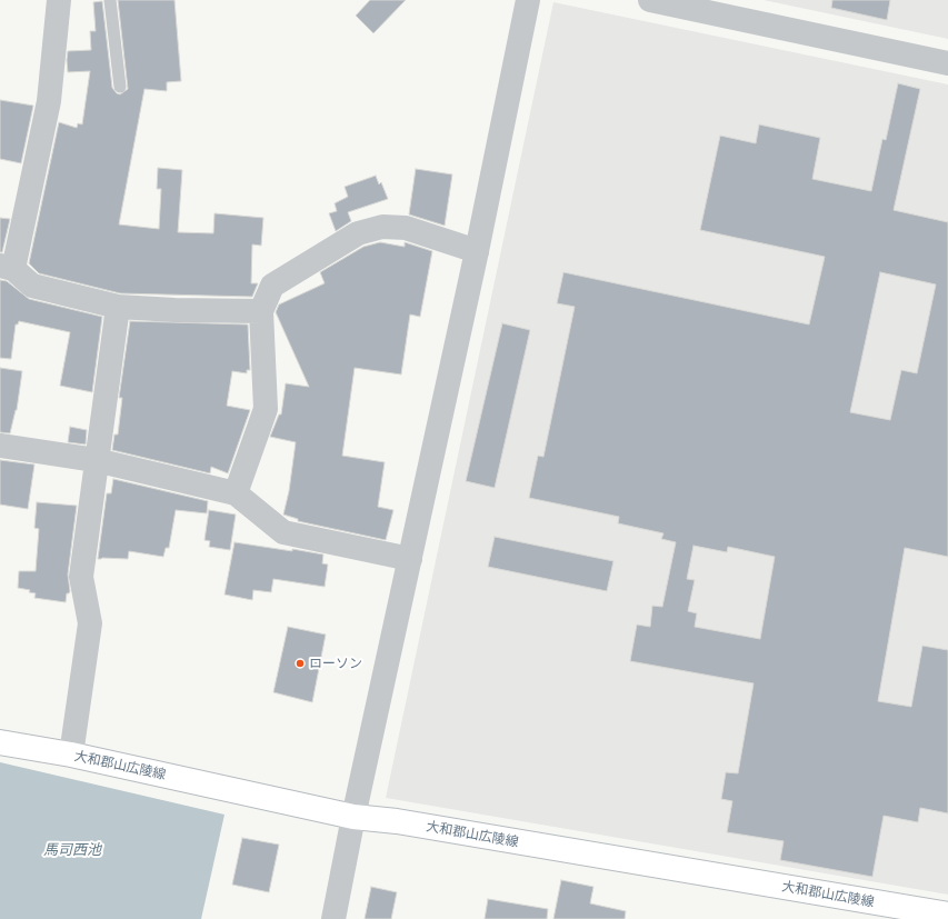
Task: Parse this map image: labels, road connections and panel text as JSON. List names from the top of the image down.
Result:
{
  "streets": {
    "main road": ["大和郡山広陵線"]
  },
  "water": ["馬司西池"],
  "places": ["ローソン"]
}
